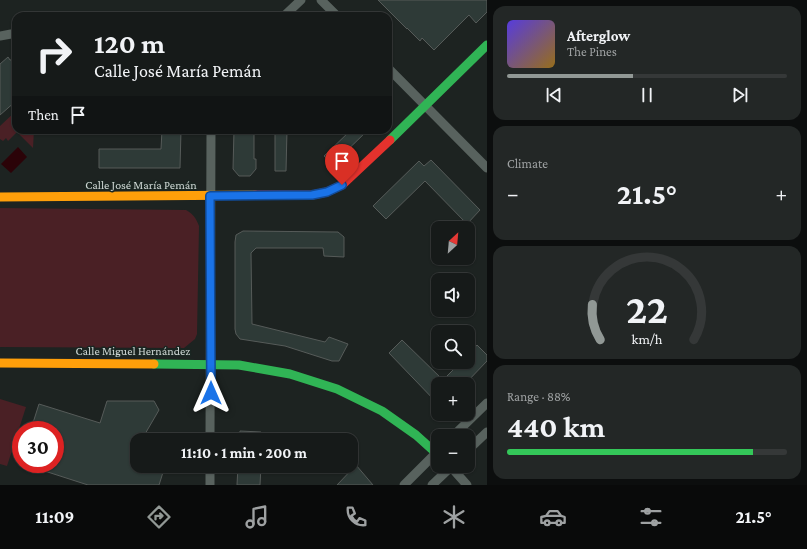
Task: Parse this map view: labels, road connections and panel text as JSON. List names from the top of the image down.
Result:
{
  "streets": {
    "street": ["Calle José María Pemán", "Calle Miguel Hernández"]
  },
  "north": "top right",
  "page": {
    "turn": ["120 m", "Calle José María Pemán"],
    "song": ["Afterglow", "The Pines"],
    "then": "Then",
    "tile": [
      "Climate",
      ["Range · 88%", "440 km"]
    ],
    "heat": ["−", "21.5°", "+"],
    "map_buttons": ["+", "−"],
    "limit": "30",
    "trip": "11:10 · 1 min · 200 m",
    "tabs": ["11:09", "21.5°"],
    "gauge": ["22", "km/h"]
  }
}
